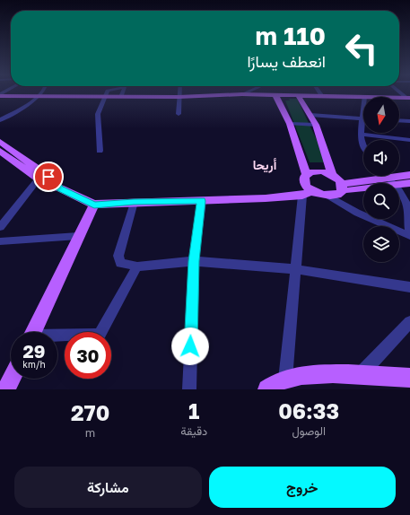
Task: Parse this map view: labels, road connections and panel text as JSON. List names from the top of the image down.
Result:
{
  "districts": ["أريحا"],
  "north": "bottom",
  "page": {
    "turn": ["110 m", "انعطف يسارًا"],
    "speed": "29 km/h",
    "limit": "30",
    "eta": [
      "06:33",
      "الوصول",
      "1",
      "دقيقة",
      "270",
      "m"
    ],
    "buttons": ["خروج", "مشاركة"]
  }
}
